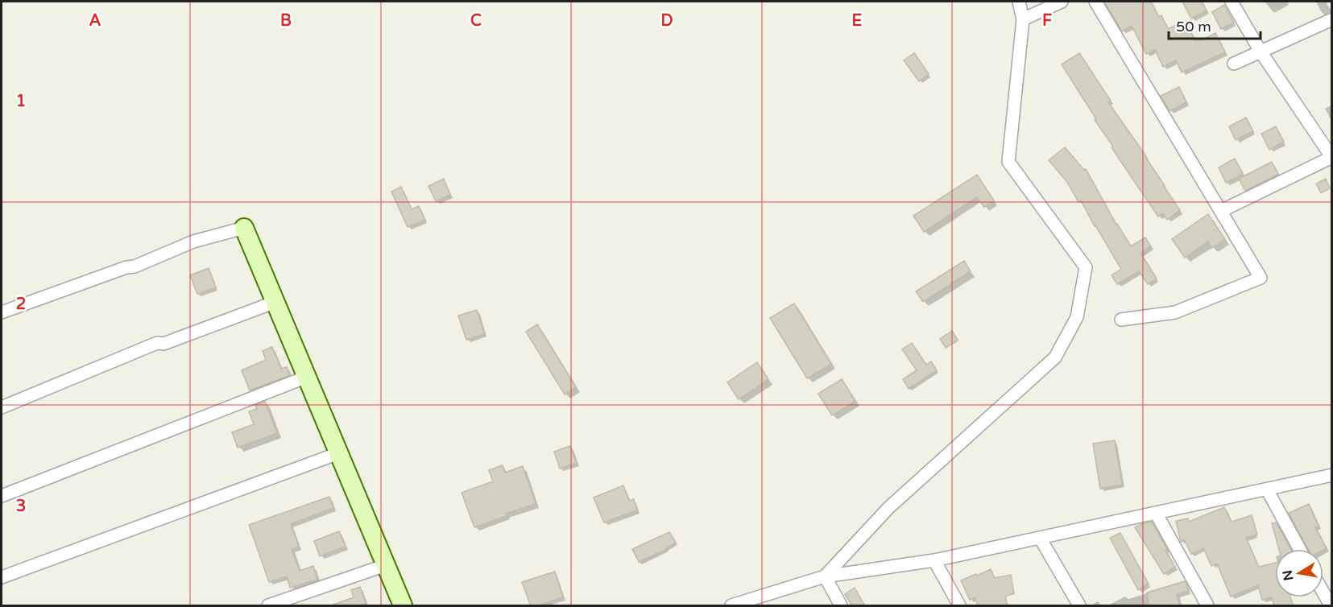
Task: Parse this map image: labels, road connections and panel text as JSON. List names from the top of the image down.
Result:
{
  "scale_bar": "50 m",
  "north": "left",
  "grid": {
    "columns": [
      "A",
      "B",
      "C",
      "D",
      "E",
      "F"
    ],
    "rows": ["1", "2", "3"]
  }
}
